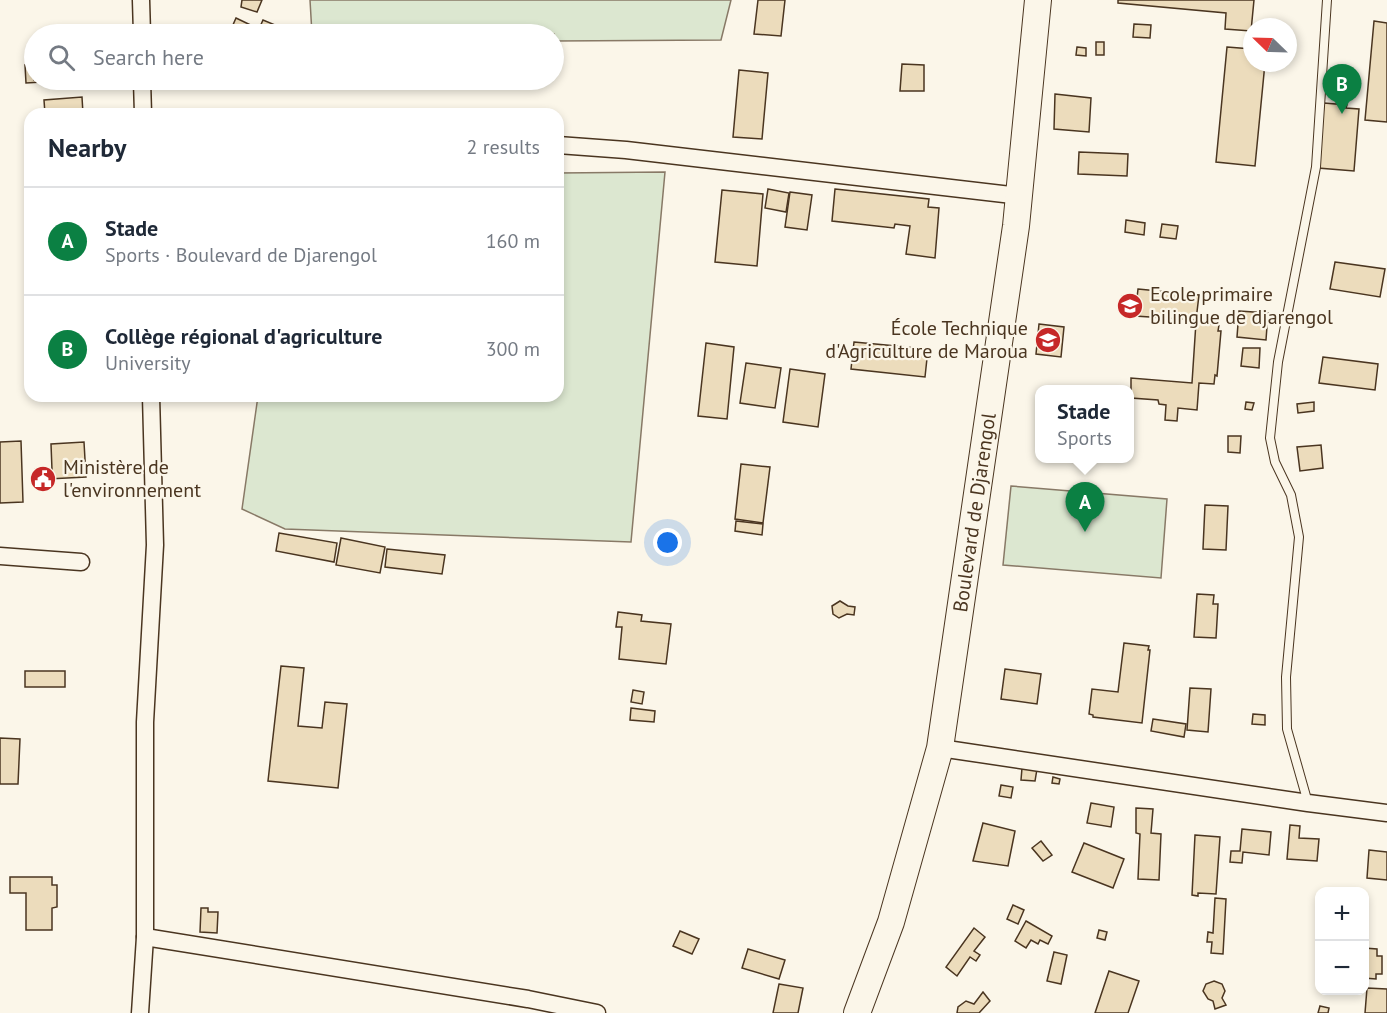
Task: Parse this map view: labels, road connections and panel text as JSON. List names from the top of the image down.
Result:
{
  "streets": {
    "main road": ["Boulevard de Djarengol"]
  },
  "places": {
    "school or university": ["Ecole primaire bilingue de djarengol", "École Technique d'Agriculture de Maroua"],
    "public building": ["Ministère de l'environnement"]
  },
  "north": "top left",
  "page": {
    "search": "Search here",
    "pins": ["B", "A"],
    "heading": ["Nearby", "2 results"],
    "list": [
      {
        "mark": "A",
        "name": "Stade",
        "note": "Sports · Boulevard de Djarengol",
        "value": "160 m"
      },
      {
        "mark": "B",
        "name": "Collège régional d'agriculture",
        "note": "University",
        "value": "300 m"
      }
    ],
    "popup": ["Stade", "Sports"],
    "map_buttons": ["+", "−"]
  }
}
